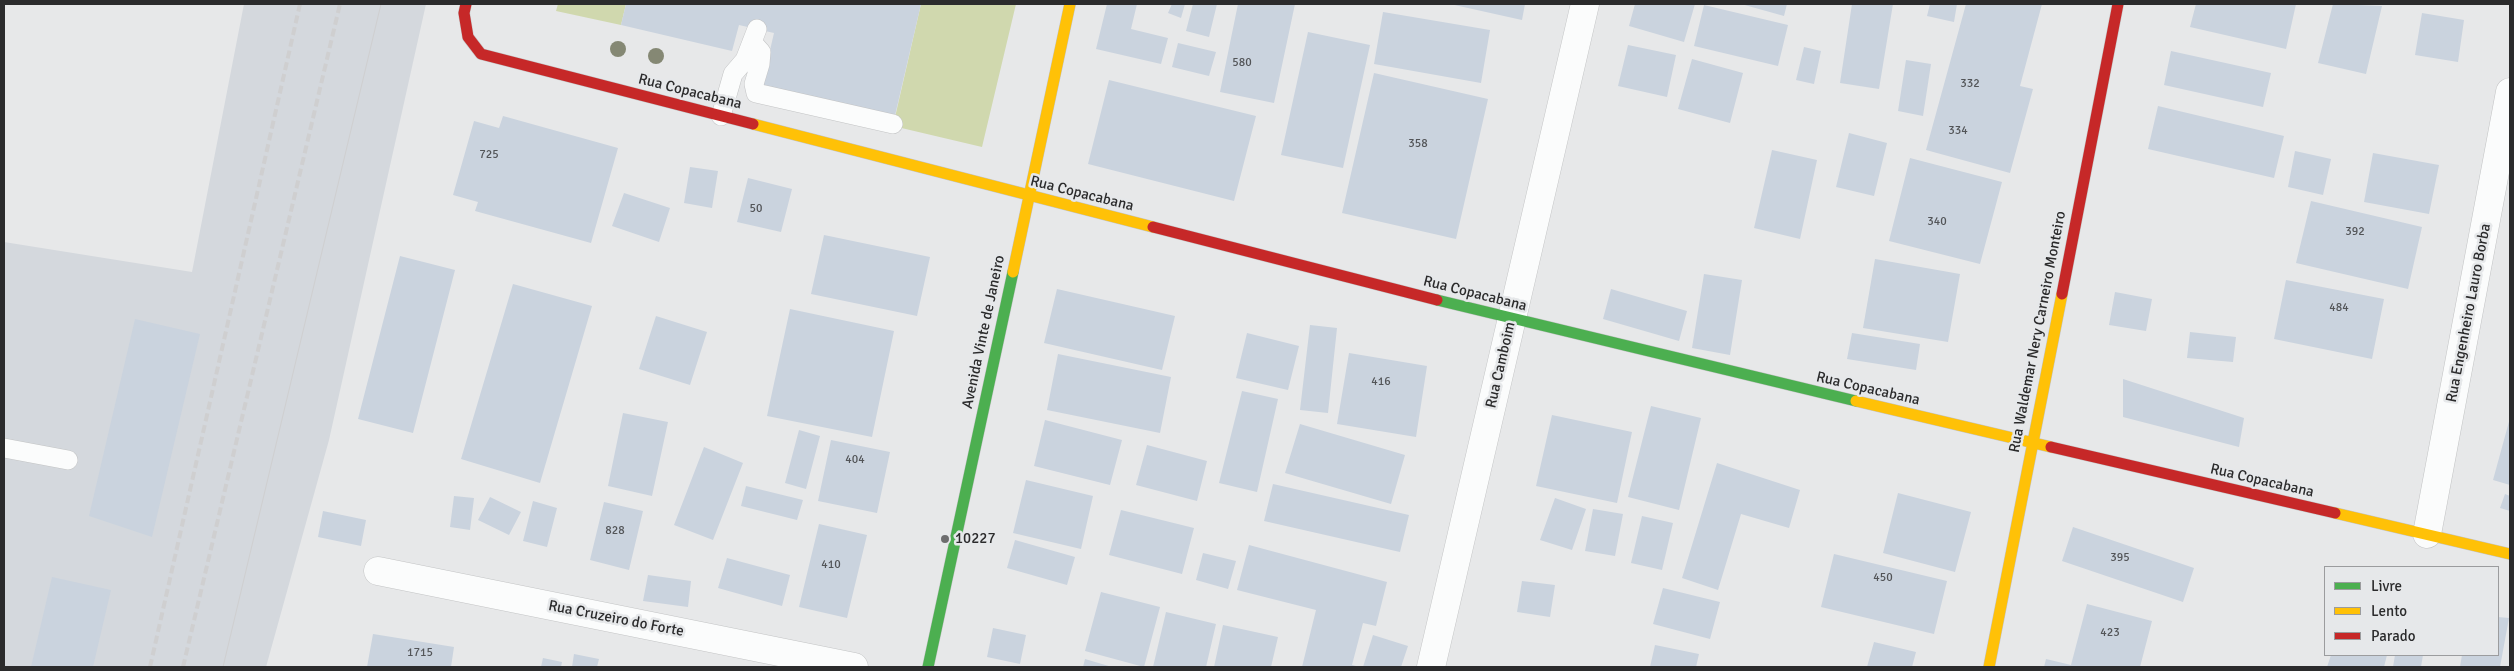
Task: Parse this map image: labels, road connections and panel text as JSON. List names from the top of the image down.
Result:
{
  "streets": {
    "street": [
      "Rua Copacabana",
      "Rua Engenheiro Lauro Borba",
      "Avenida Vinte de Janeiro",
      "Rua Waldemar Nery Carneiro Monteiro",
      "Rua Camboim",
      "Rua Cruzeiro do Forte"
    ]
  },
  "crossings": [
    ["Rua Copacabana", "Rua Engenheiro Lauro Borba"],
    ["Rua Copacabana", "Avenida Vinte de Janeiro"],
    ["Rua Copacabana", "Rua Waldemar Nery Carneiro Monteiro"],
    ["Rua Copacabana", "Rua Camboim"]
  ],
  "places": ["10227"],
  "house_numbers": [
    "580",
    "332",
    "334",
    "358",
    "725",
    "50",
    "340",
    "392",
    "484",
    "416",
    "404",
    "828",
    "395",
    "410",
    "450",
    "423",
    "1715"
  ],
  "legend": ["Livre", "Lento", "Parado"]
}
